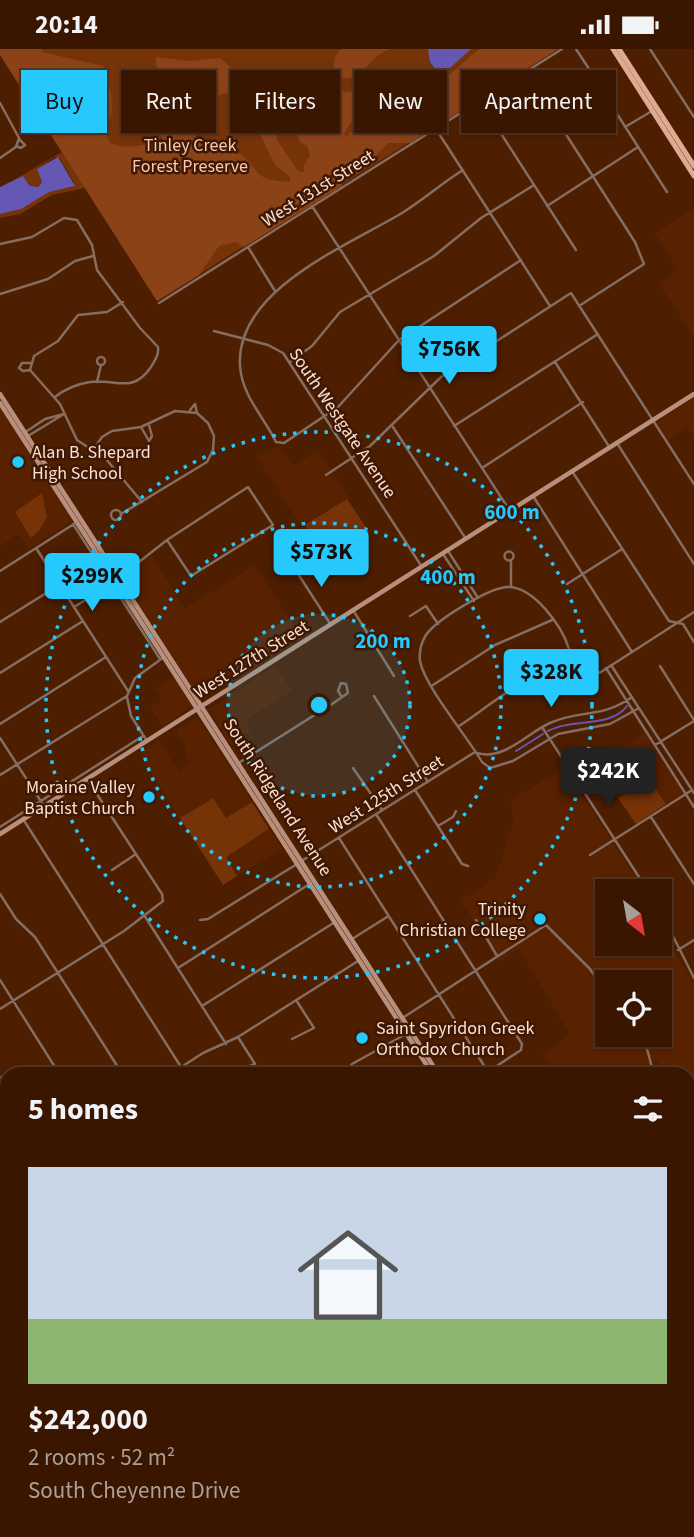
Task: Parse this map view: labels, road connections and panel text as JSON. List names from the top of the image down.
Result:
{
  "streets": {
    "main road": ["West 127th Street", "South Ridgeland Avenue"],
    "street": ["West 131st Street", "South Westgate Avenue", "West 125th Street"]
  },
  "crossings": [
    ["South Westgate Avenue", "West 127th Street"],
    ["West 127th Street", "South Ridgeland Avenue"],
    ["West 125th Street", "South Ridgeland Avenue"]
  ],
  "parks": ["Tinley Creek Forest Preserve"],
  "places": [
    "Alan B. Shepard High School",
    "Moraine Valley Baptist Church",
    "Trinity Christian College",
    "Saint Spyridon Greek Orthodox Church"
  ],
  "north": "bottom right",
  "page": {
    "status": "20:14",
    "chip": [
      "Buy",
      "Rent",
      "Filters",
      "New",
      "Apartment"
    ],
    "price": [
      "$756K",
      "$573K",
      "$299K",
      "$328K",
      "$242K"
    ],
    "heading": "5 homes",
    "list": [
      {
        "name": "$242,000",
        "note": "2 rooms · 52 m² · South Cheyenne Drive"
      }
    ]
  },
  "rings": ["600 m", "400 m", "200 m"]
}
